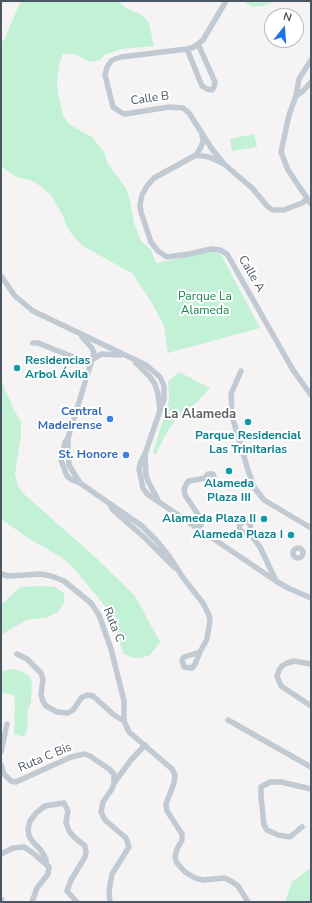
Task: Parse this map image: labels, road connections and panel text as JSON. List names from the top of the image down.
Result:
{
  "streets": {
    "street": [
      "Calle B",
      "Calle A",
      "Ruta C",
      "Ruta C Bis"
    ]
  },
  "districts": ["La Alameda"],
  "parks": ["Parque La Alameda"],
  "places": [
    "Residencias Arbol Ávila",
    "Central Madeirense",
    "Parque Residencial Las Trinitarias",
    "St. Honore",
    "Alameda Plaza III",
    "Alameda Plaza II",
    "Alameda Plaza I"
  ],
  "north": "top"
}
